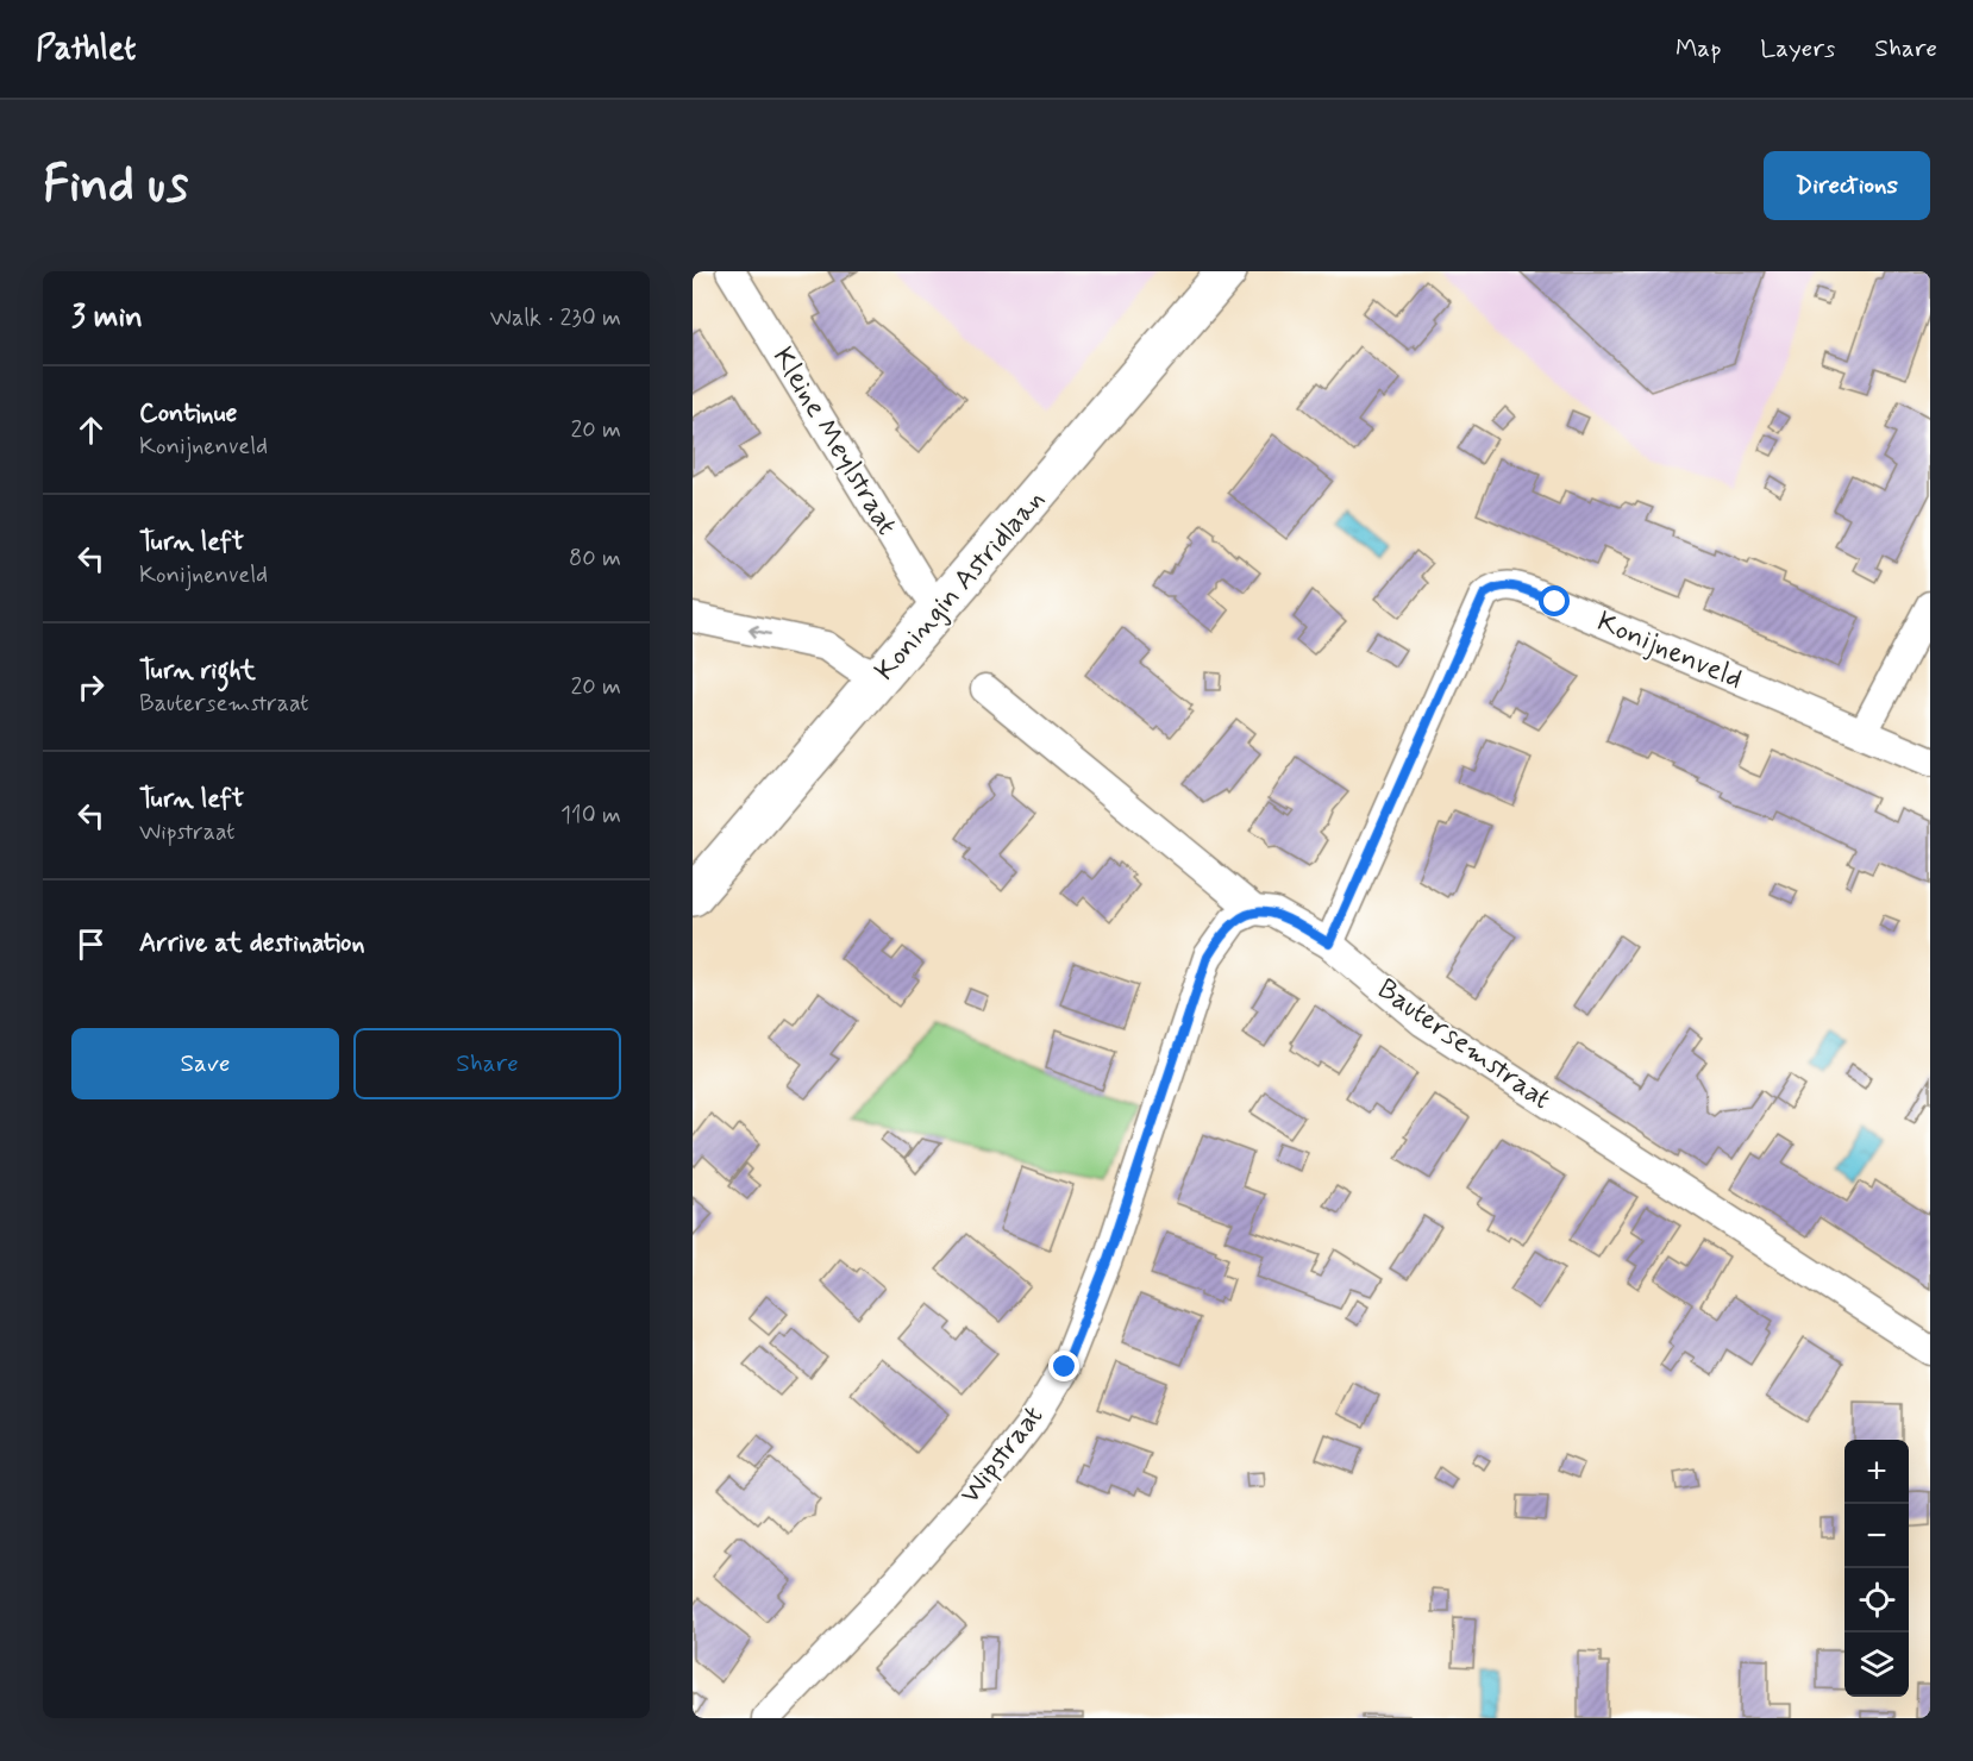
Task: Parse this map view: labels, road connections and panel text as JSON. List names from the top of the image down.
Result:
{
  "streets": {
    "main road": ["Koningin Astridlaan"],
    "street": [
      "Kleine Meylstraat",
      "Konijnenveld",
      "Bautersemstraat",
      "Wipstraat"
    ]
  },
  "crossings": [
    ["Kleine Meylstraat", "Koningin Astridlaan"],
    ["Konijnenveld", "Bautersemstraat"],
    ["Bautersemstraat", "Wipstraat"]
  ],
  "page": {
    "header": "Pathlet",
    "nav": ["Map", "Layers", "Share"],
    "buttons": [
      "Directions",
      ["Save", "Share"]
    ],
    "title": "Find us",
    "heading": ["3 min", "Walk · 230 m"],
    "list": [
      ["Continue", "Konijnenveld", "20 m"],
      ["Turn left", "Konijnenveld", "80 m"],
      ["Turn right", "Bautersemstraat", "20 m"],
      ["Turn left", "Wipstraat", "110 m"],
      "Arrive at destination"
    ],
    "map_buttons": ["+", "−"]
  }
}
